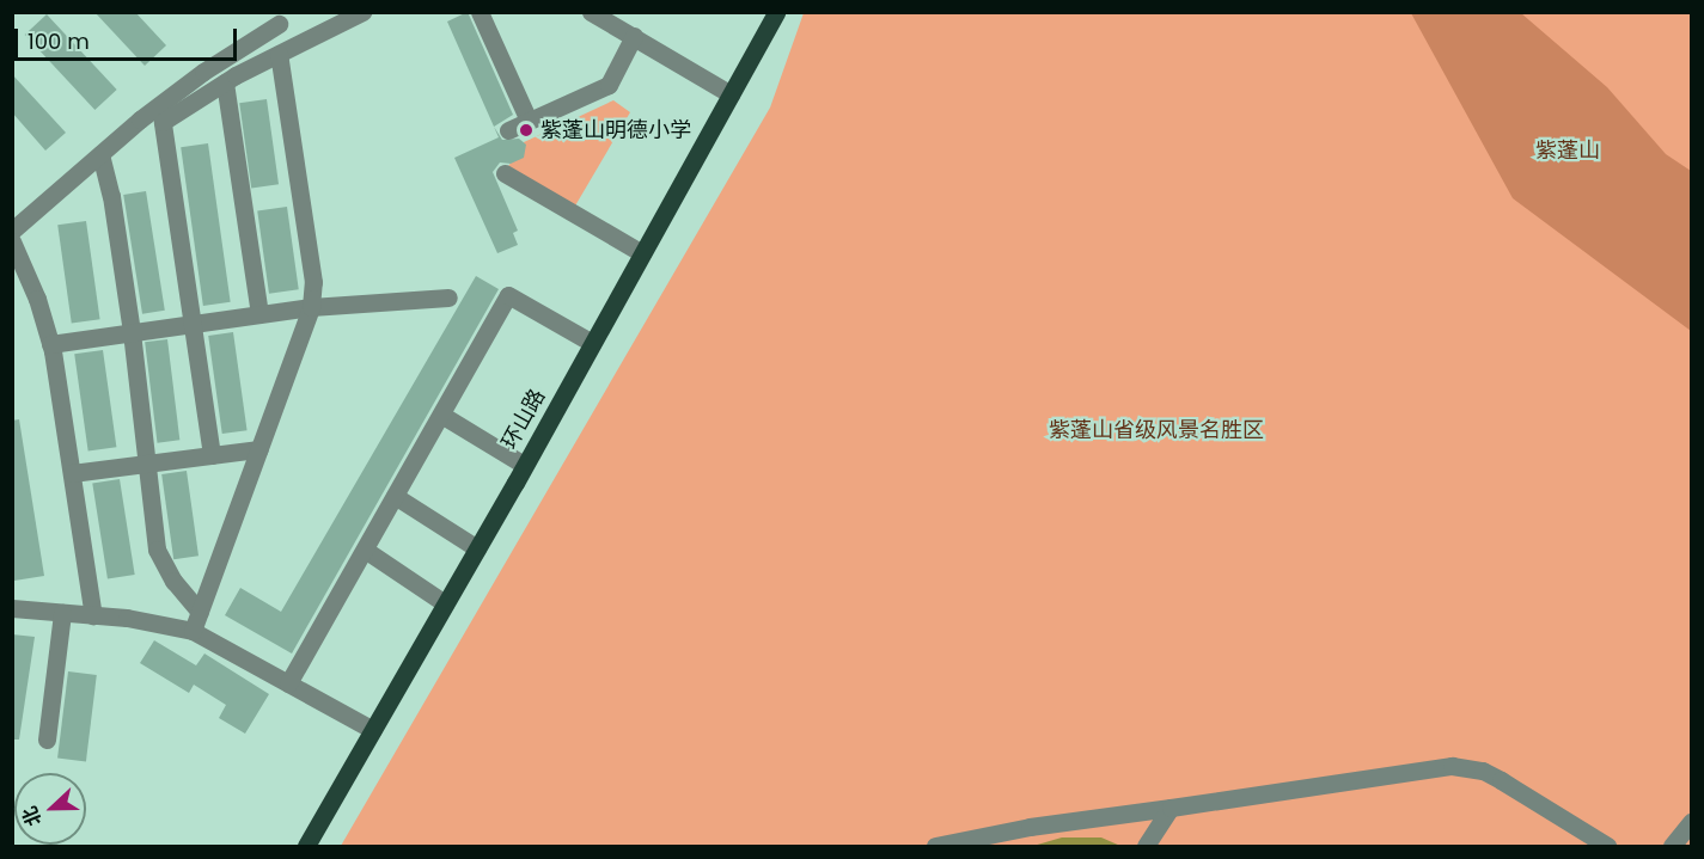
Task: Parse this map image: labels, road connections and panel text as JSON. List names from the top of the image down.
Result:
{
  "streets": {
    "main road": ["环山路"]
  },
  "parks": ["紫蓬山", "紫蓬山省级风景名胜区"],
  "places": ["紫蓬山明德小学"],
  "scale_bar": "100 m",
  "north": "left"
}
